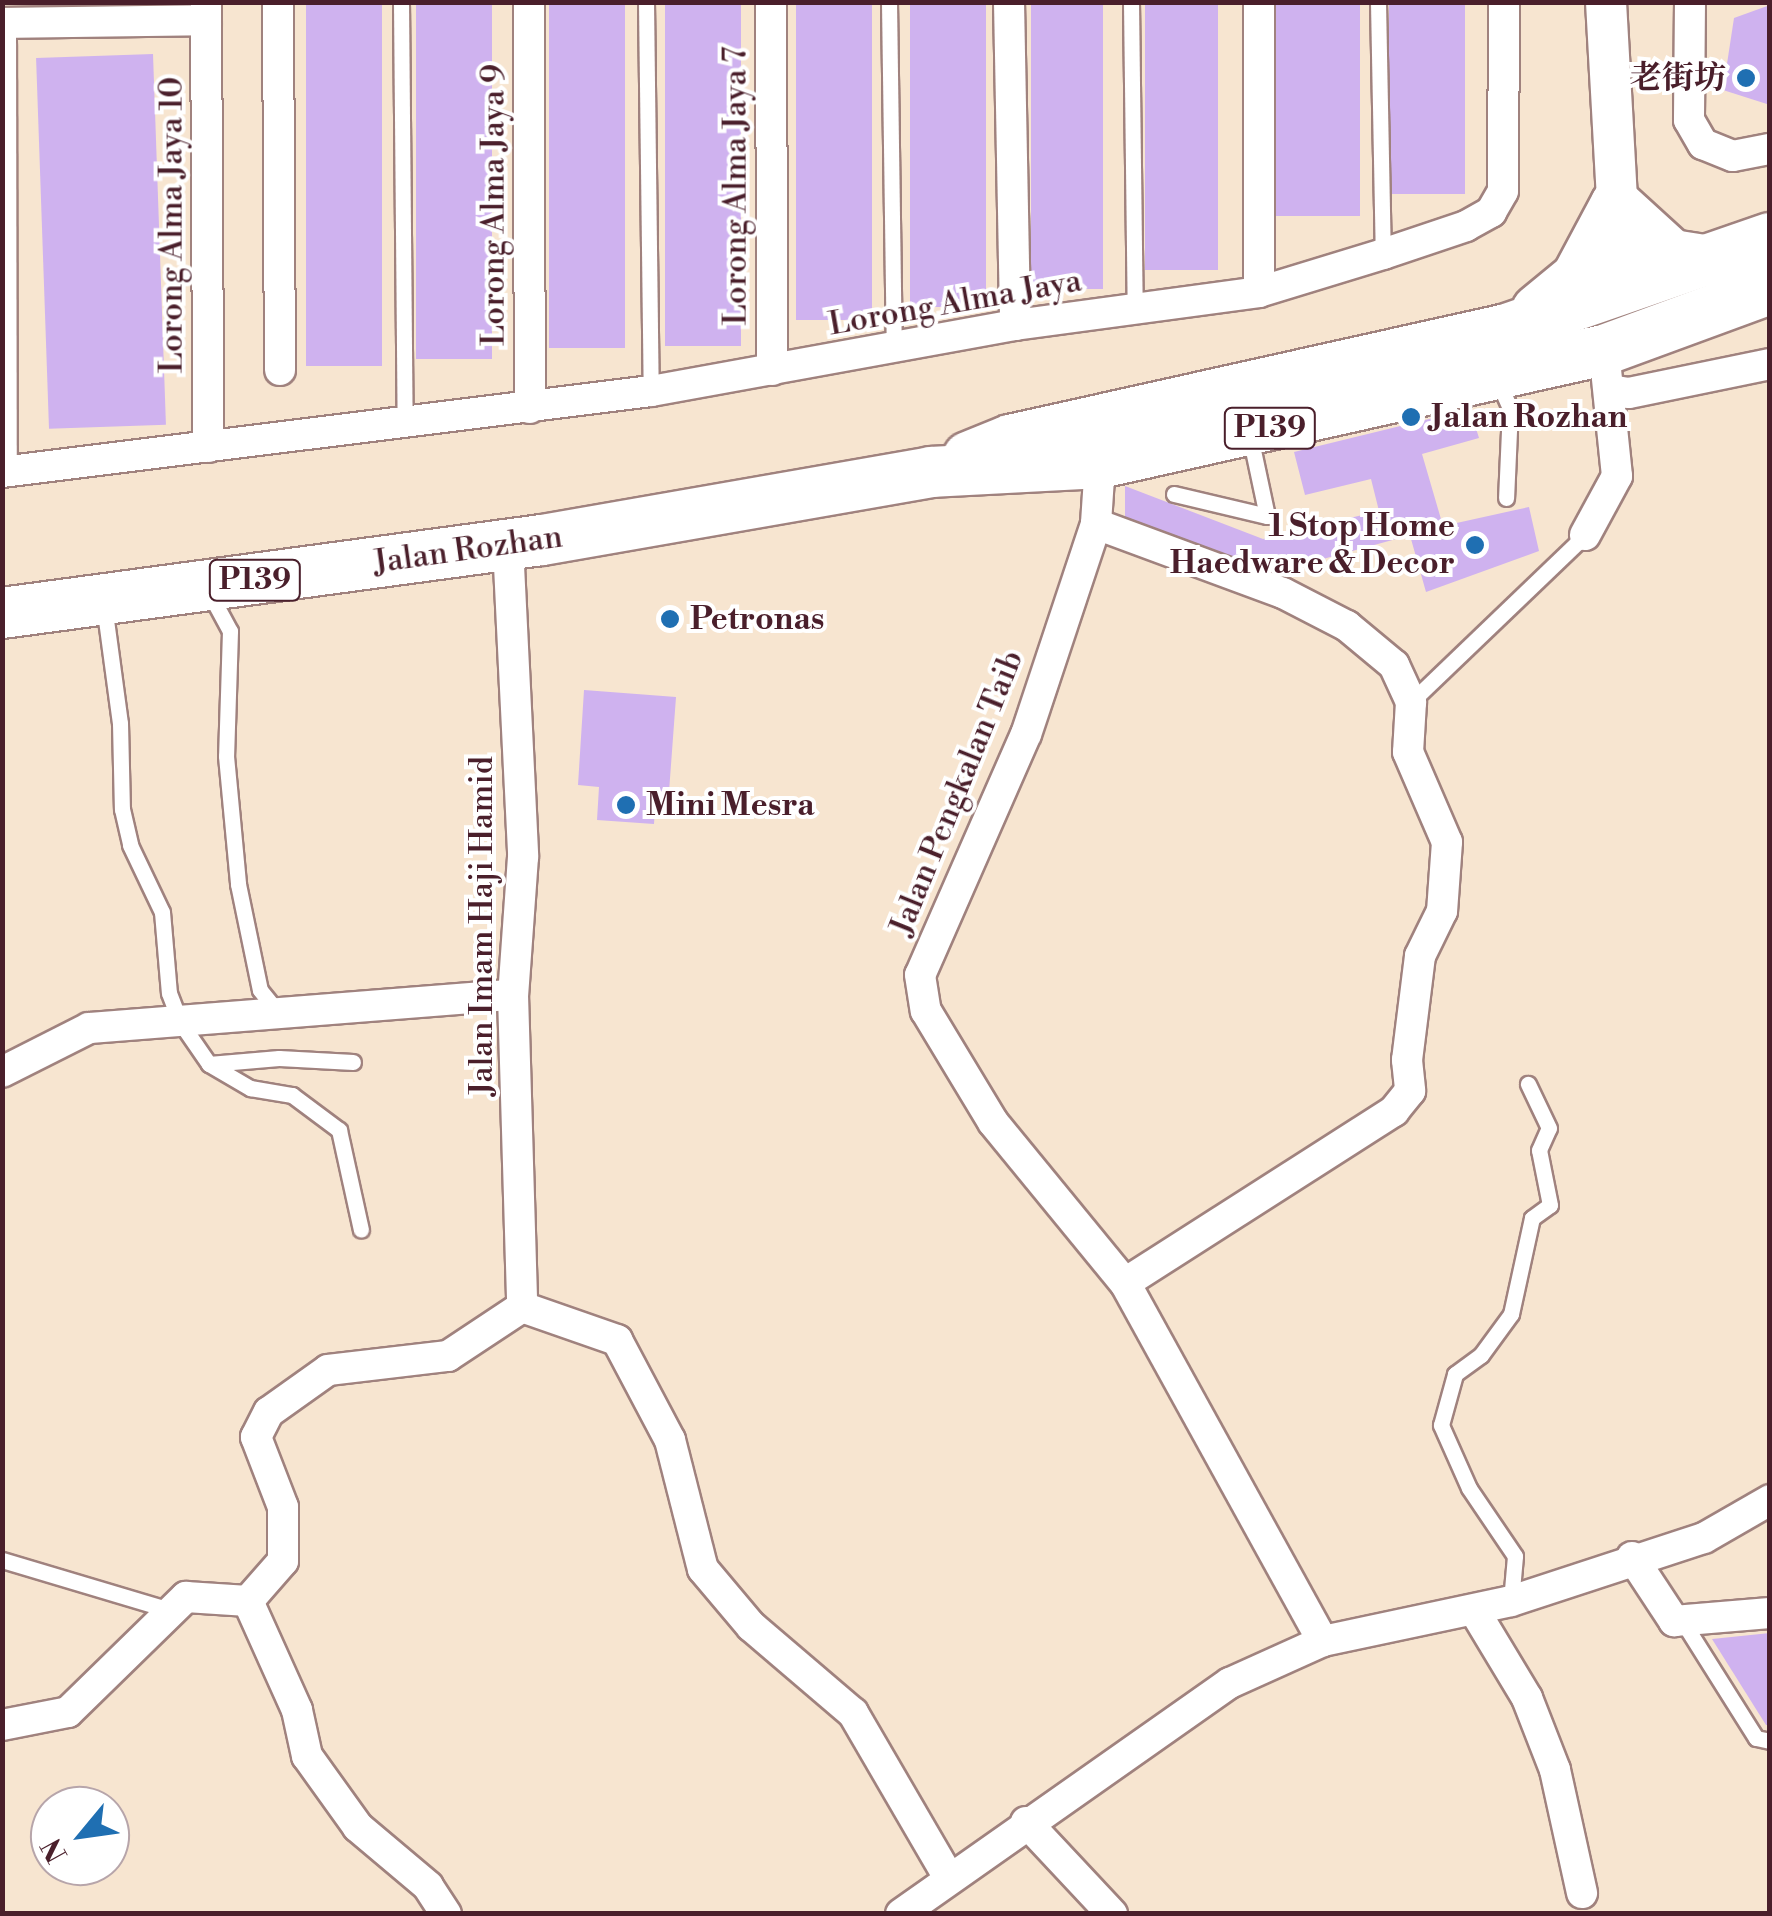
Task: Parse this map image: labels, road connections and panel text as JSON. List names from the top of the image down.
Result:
{
  "streets": {
    "main road": ["P139", "Jalan Rozhan"],
    "street": [
      "Lorong Alma Jaya 7",
      "Lorong Alma Jaya 9",
      "Lorong Alma Jaya 10",
      "Lorong Alma Jaya",
      "Jalan Pengkalan Taib",
      "Jalan Imam Haji Hamid"
    ]
  },
  "crossings": [
    ["Lorong Alma Jaya 7", "Lorong Alma Jaya"],
    ["Lorong Alma Jaya 9", "Lorong Alma Jaya"],
    ["Lorong Alma Jaya 10", "Lorong Alma Jaya"],
    ["Jalan Rozhan", "Jalan Pengkalan Taib"],
    ["Jalan Rozhan", "Jalan Imam Haji Hamid"]
  ],
  "places": [
    "老街坊",
    "Jalan Rozhan",
    "1 Stop Home Haedware & Decor",
    "Petronas",
    "Mini Mesra"
  ],
  "north": "bottom left"
}
